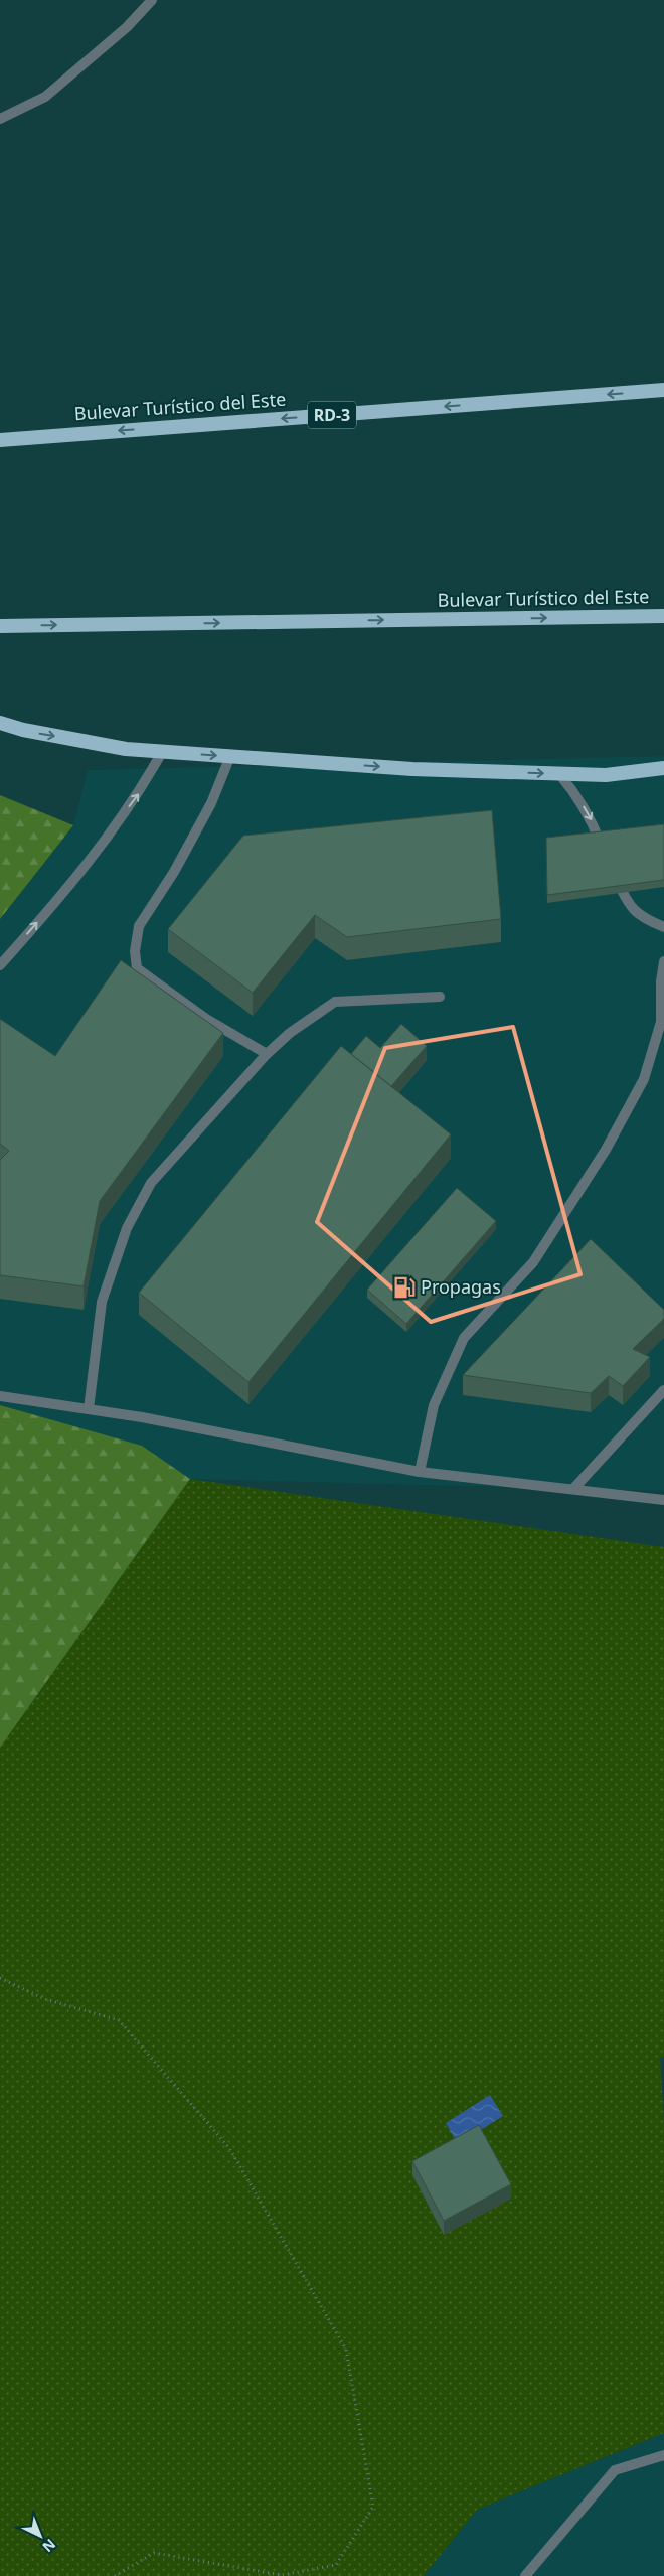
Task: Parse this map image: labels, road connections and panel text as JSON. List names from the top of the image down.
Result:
{
  "streets": {
    "highway": ["Bulevar Turístico del Este", "RD-3"]
  },
  "places": {
    "fuel station": ["Propagas"]
  },
  "north": "bottom right"
}
